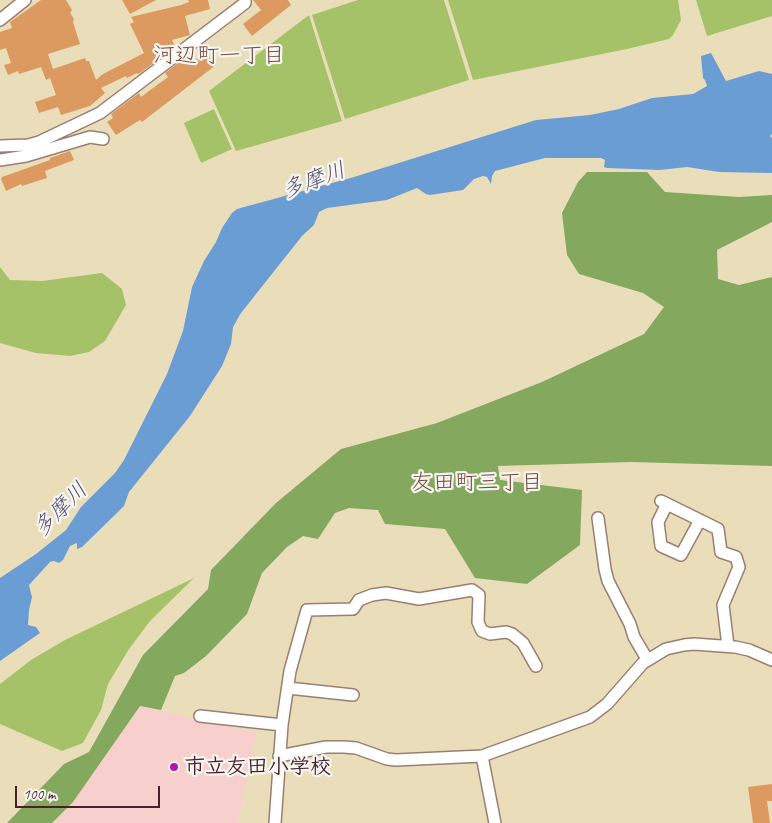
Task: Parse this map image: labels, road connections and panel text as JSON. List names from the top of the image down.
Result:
{
  "districts": ["河辺町一丁目", "友田町三丁目"],
  "water": ["多摩川"],
  "places": ["市立友田小学校"],
  "scale_bar": "100 m"
}
